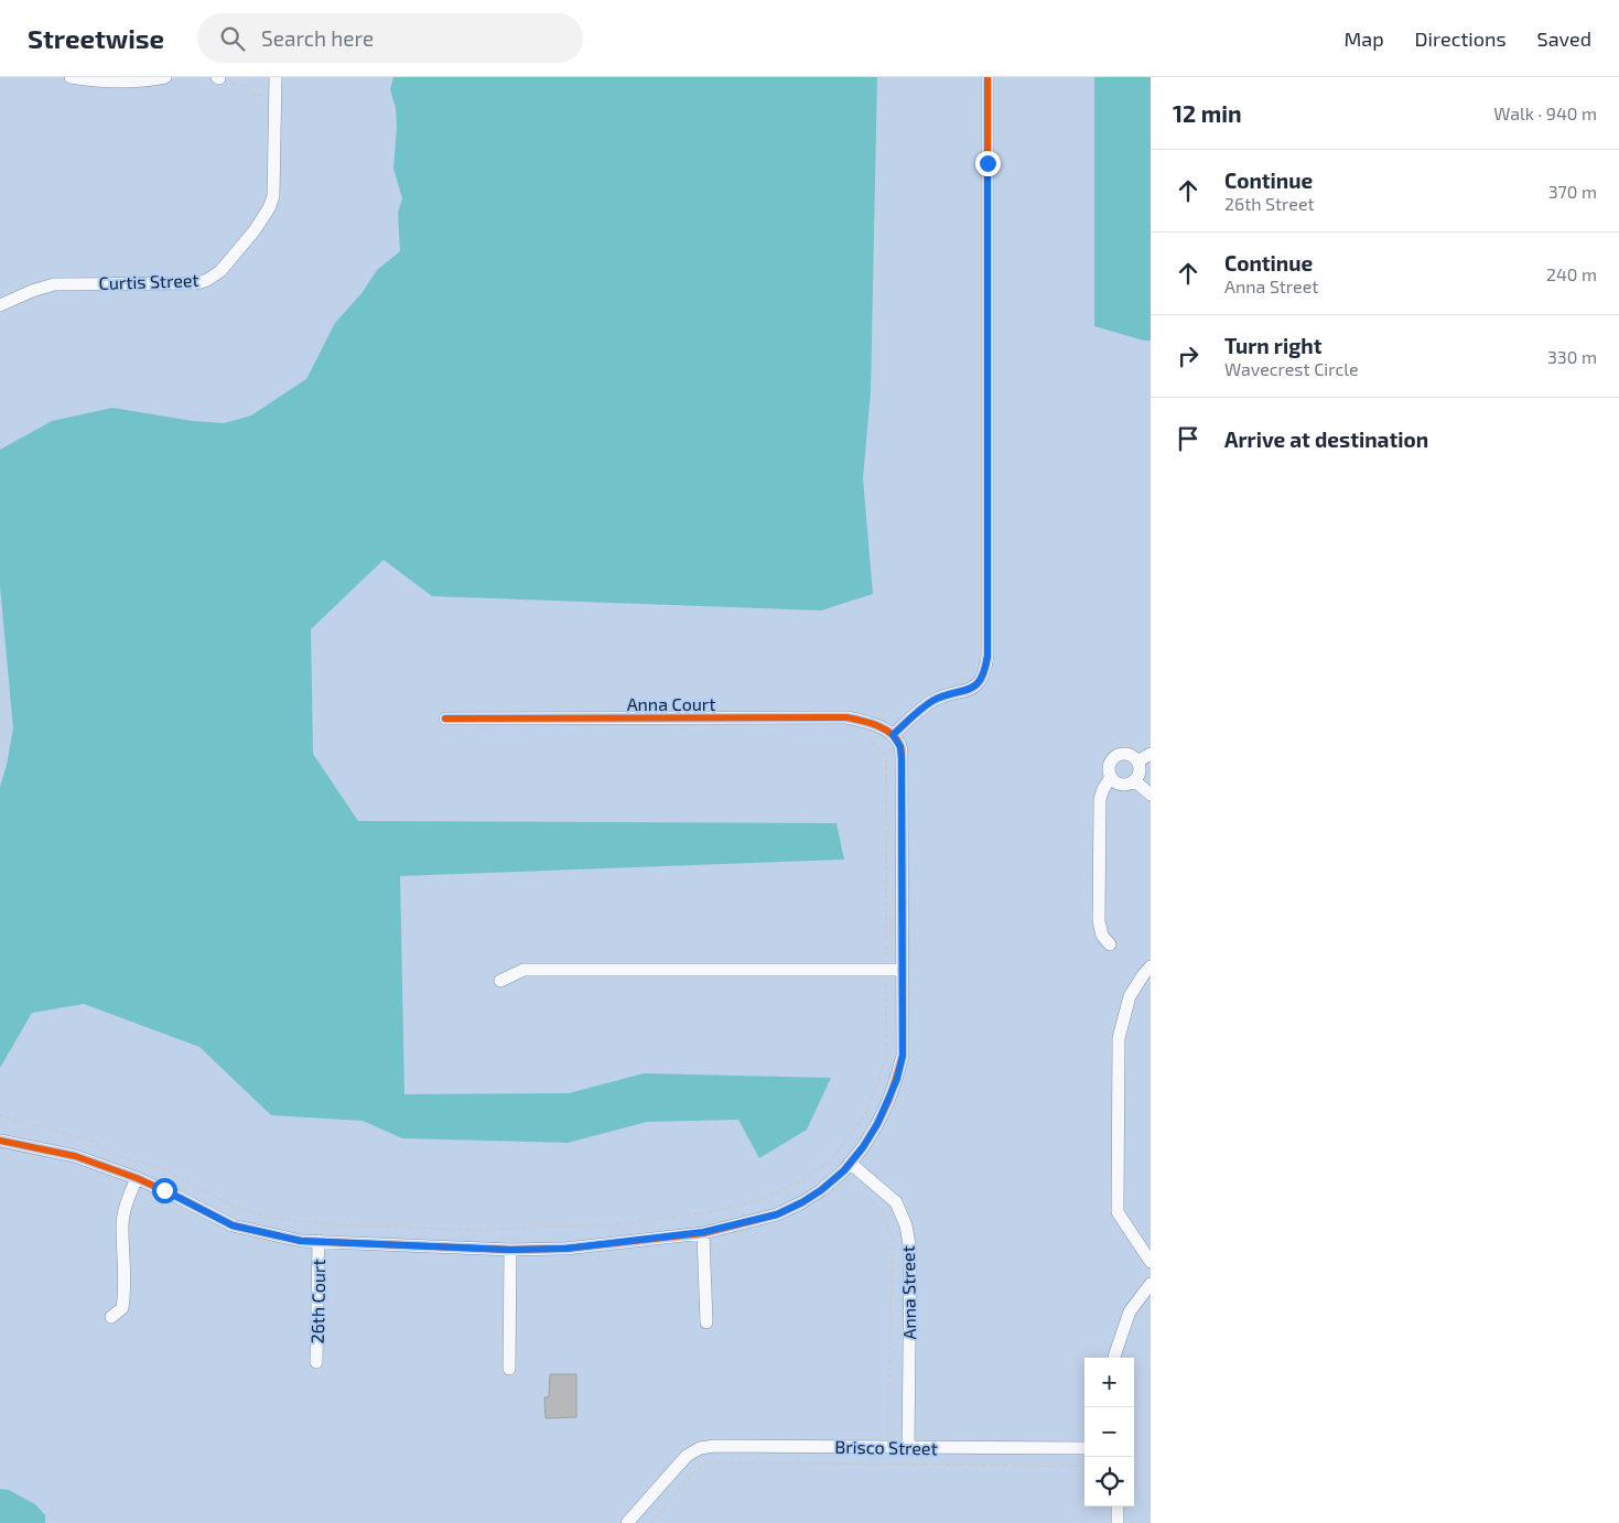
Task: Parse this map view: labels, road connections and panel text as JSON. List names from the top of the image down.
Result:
{
  "streets": {
    "street": [
      "Curtis Street",
      "Anna Court",
      "Anna Street",
      "26th Court",
      "Brisco Street"
    ]
  },
  "crossings": [
    ["Anna Street", "Brisco Street"]
  ],
  "page": {
    "header": "Streetwise",
    "search": "Search here",
    "nav": ["Map", "Directions", "Saved"],
    "heading": ["12 min", "Walk · 940 m"],
    "list": [
      ["Continue", "26th Street", "370 m"],
      ["Continue", "Anna Street", "240 m"],
      ["Turn right", "Wavecrest Circle", "330 m"],
      "Arrive at destination"
    ],
    "map_buttons": ["+", "−"]
  }
}
